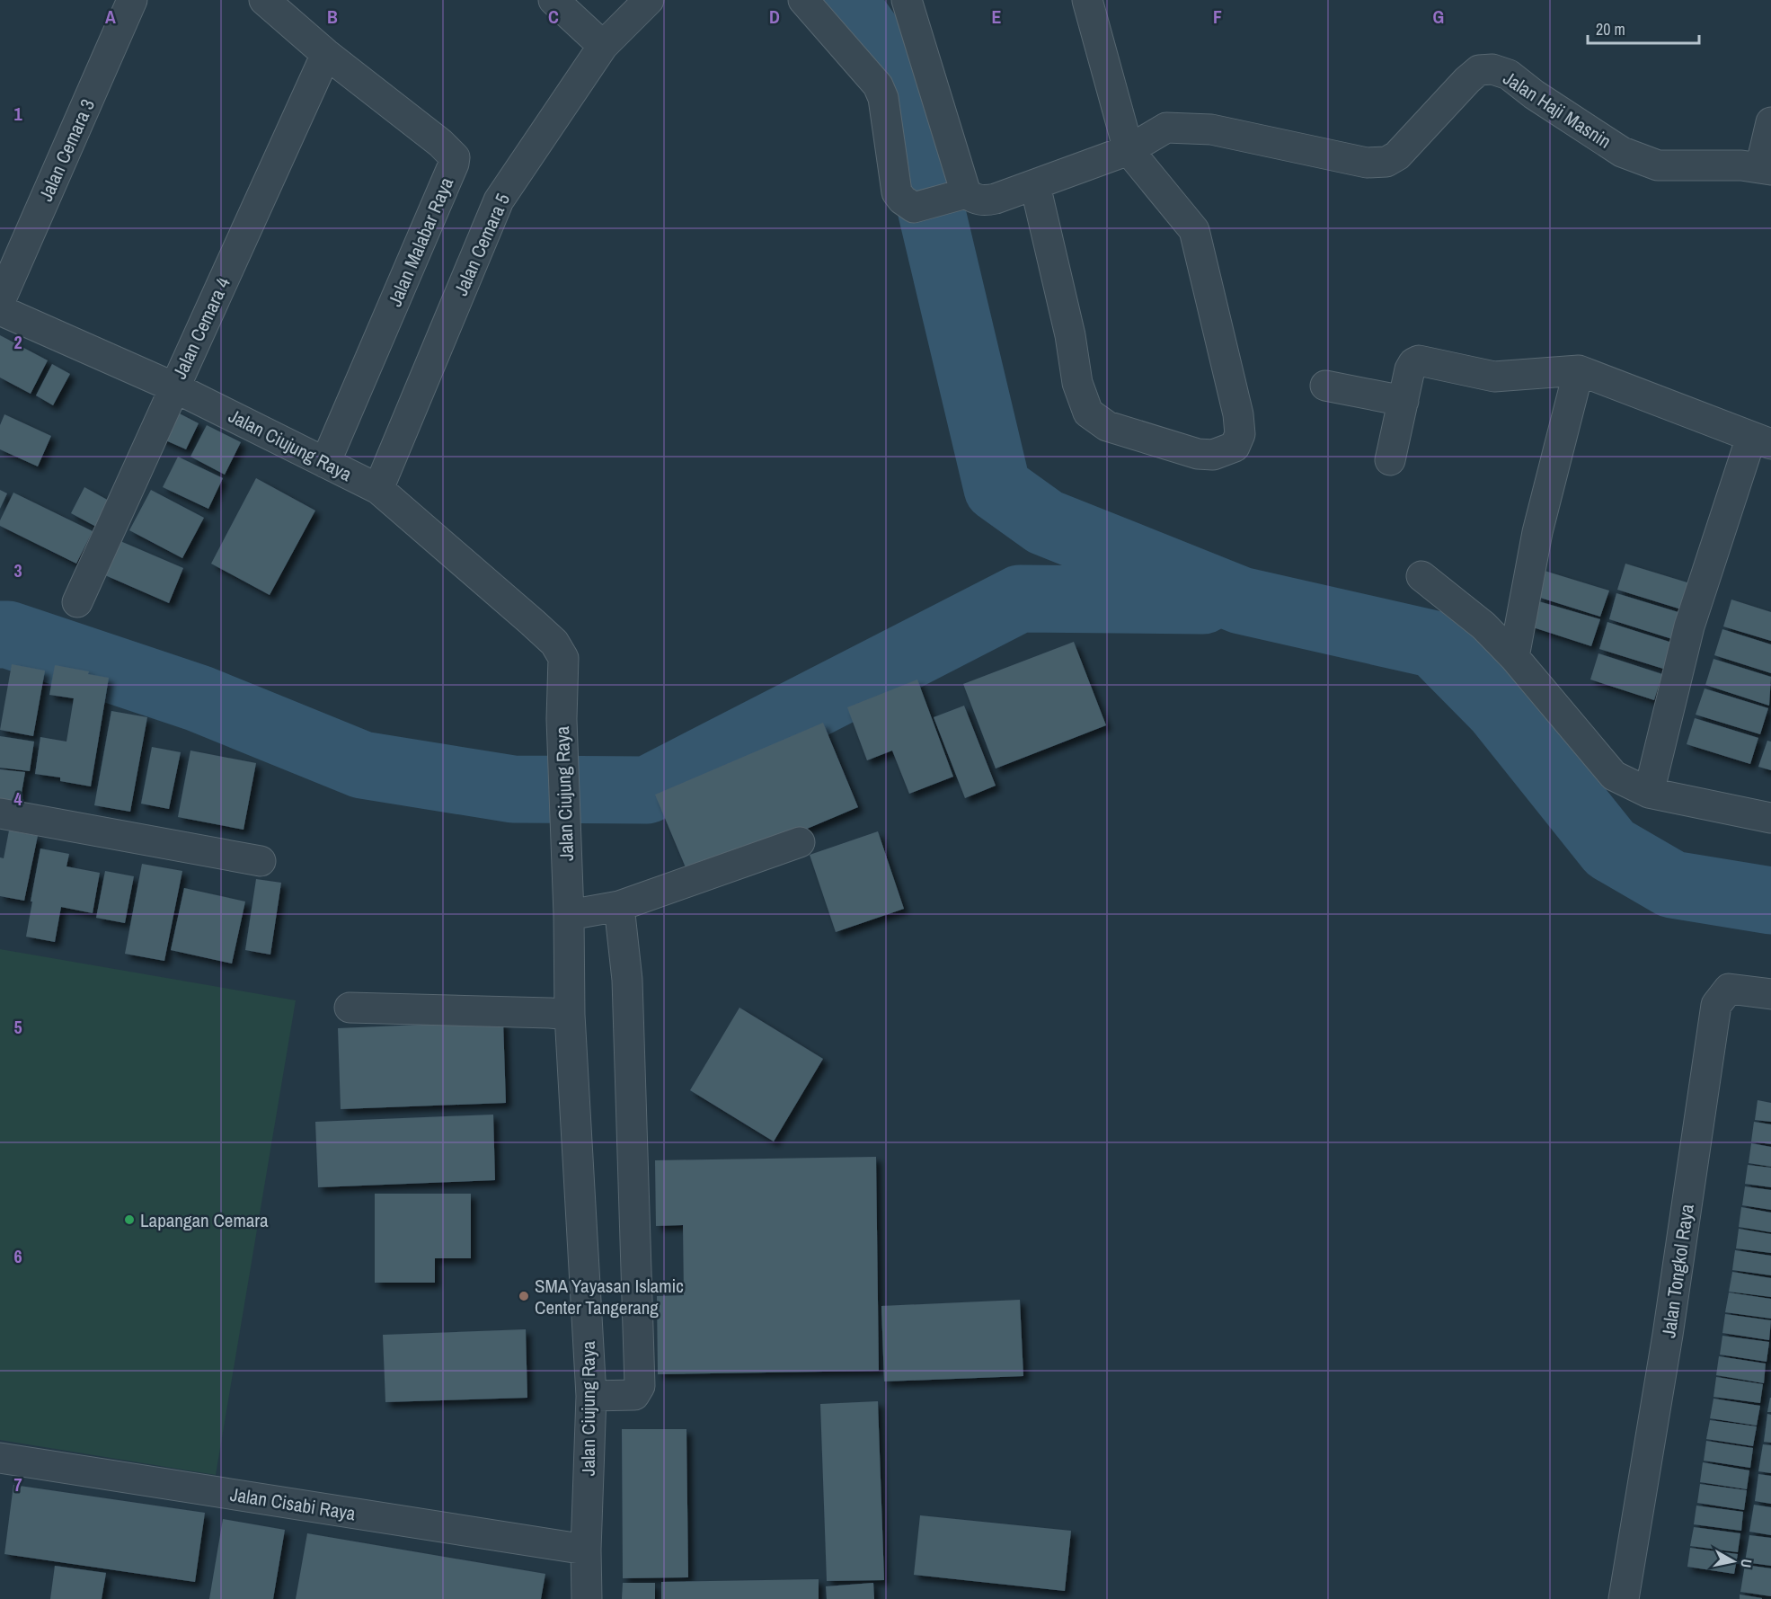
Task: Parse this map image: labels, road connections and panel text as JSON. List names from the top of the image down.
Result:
{
  "streets": {
    "street": [
      "Jalan Haji Masnin",
      "Jalan Cemara 3",
      "Jalan Malabar Raya",
      "Jalan Cemara 5",
      "Jalan Cemara 4",
      "Jalan Ciujung Raya",
      "Jalan Tongkol Raya",
      "Jalan Cisabi Raya"
    ]
  },
  "crossings": [
    ["Jalan Malabar Raya", "Jalan Cemara 4"],
    ["Jalan Malabar Raya", "Jalan Ciujung Raya"],
    ["Jalan Cemara 5", "Jalan Ciujung Raya"],
    ["Jalan Cemara 4", "Jalan Ciujung Raya"],
    ["Jalan Ciujung Raya", "Jalan Cisabi Raya"]
  ],
  "places": ["Lapangan Cemara", "SMA Yayasan Islamic Center Tangerang"],
  "scale_bar": "20 m",
  "north": "right",
  "grid": {
    "columns": [
      "A",
      "B",
      "C",
      "D",
      "E",
      "F",
      "G"
    ],
    "rows": [
      "1",
      "2",
      "3",
      "4",
      "5",
      "6",
      "7"
    ]
  }
}
